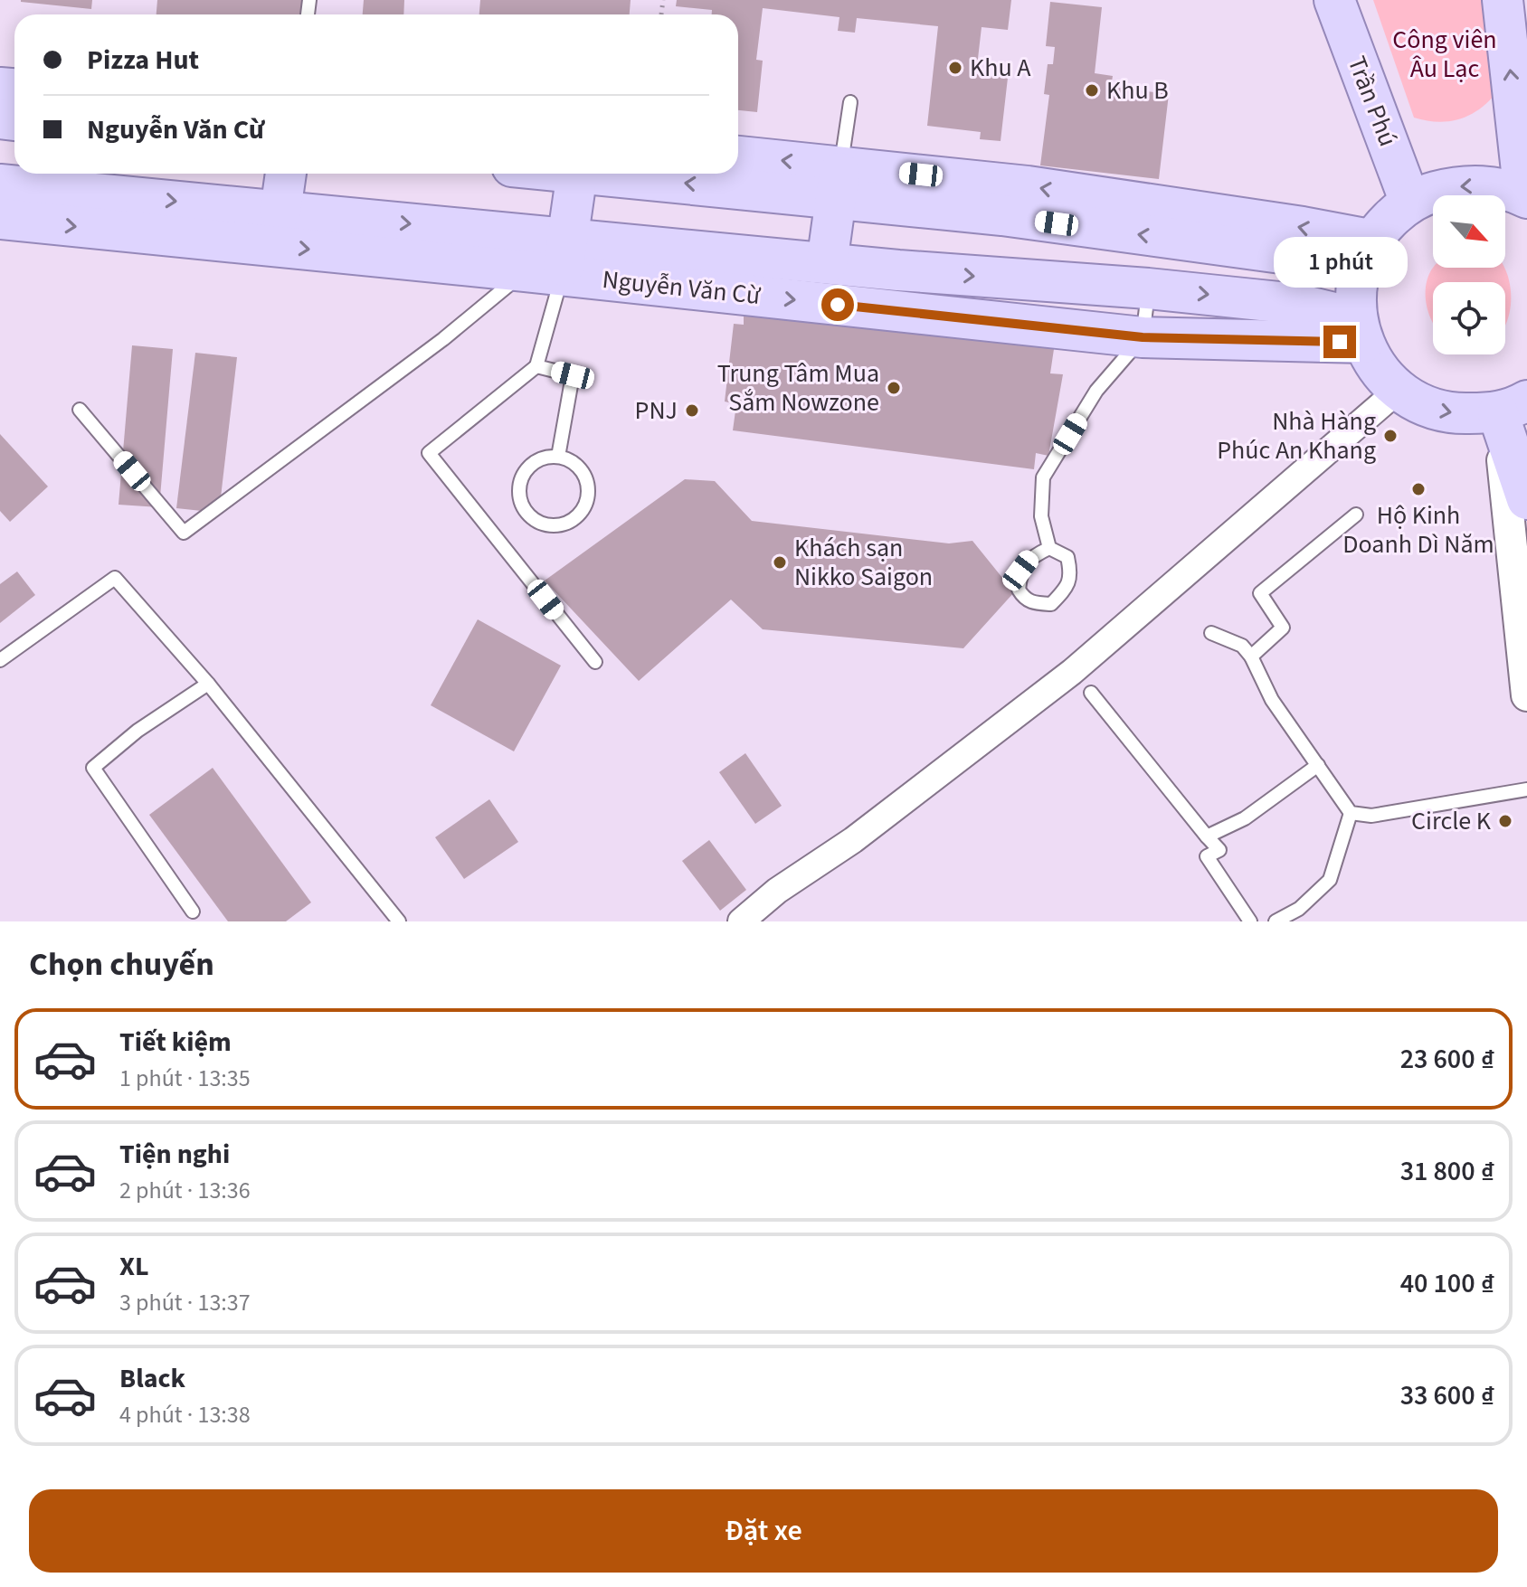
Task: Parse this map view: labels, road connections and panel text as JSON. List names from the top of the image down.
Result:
{
  "streets": {
    "main road": ["Trần Phú", "Nguyễn Văn Cừ"]
  },
  "parks": ["Công viên Âu Lạc"],
  "places": [
    "Khu A",
    "Khu B",
    "Trung Tâm Mua Sắm Nowzone",
    "PNJ",
    "Nhà Hàng Phúc An Khang",
    "Hộ Kinh Doanh Dì Năm",
    "Khách sạn Nikko Saigon",
    "Circle K"
  ],
  "north": "bottom right",
  "page": {
    "banner": ["Pizza Hut", "Nguyễn Văn Cừ"],
    "bubble": "1 phút",
    "heading": "Chọn chuyến",
    "list": [
      {
        "name": "Tiết kiệm",
        "note": "1 phút · 13:35",
        "value": "23 600 ₫"
      },
      {
        "name": "Tiện nghi",
        "note": "2 phút · 13:36",
        "value": "31 800 ₫"
      },
      {
        "name": "XL",
        "note": "3 phút · 13:37",
        "value": "40 100 ₫"
      },
      {
        "name": "Black",
        "note": "4 phút · 13:38",
        "value": "33 600 ₫"
      }
    ],
    "buttons": "Đặt xe"
  }
}
